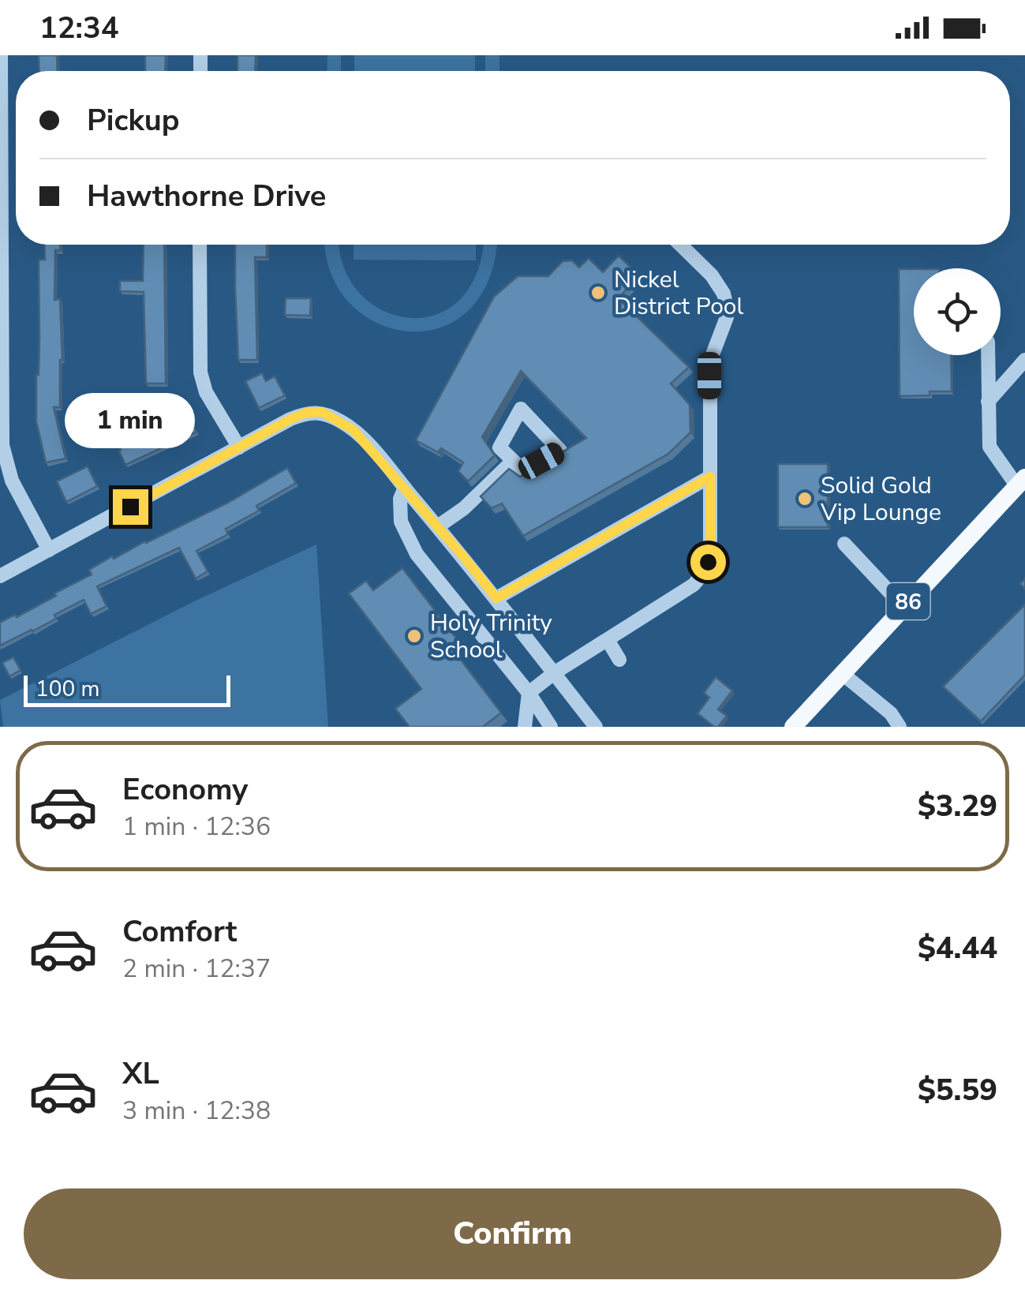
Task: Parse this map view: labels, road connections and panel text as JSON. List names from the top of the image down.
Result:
{
  "streets": {
    "main road": ["86"]
  },
  "places": ["Nickel District Pool", "Solid Gold Vip Lounge", "Holy Trinity School"],
  "scale_bar": "100 m",
  "page": {
    "status": "12:34",
    "banner": ["Pickup", "Hawthorne Drive"],
    "bubble": "1 min",
    "scale": "100 m",
    "list": [
      {
        "name": "Economy",
        "note": "1 min · 12:36",
        "value": "$3.29"
      },
      {
        "name": "Comfort",
        "note": "2 min · 12:37",
        "value": "$4.44"
      },
      {
        "name": "XL",
        "note": "3 min · 12:38",
        "value": "$5.59"
      }
    ],
    "buttons": "Confirm"
  }
}
